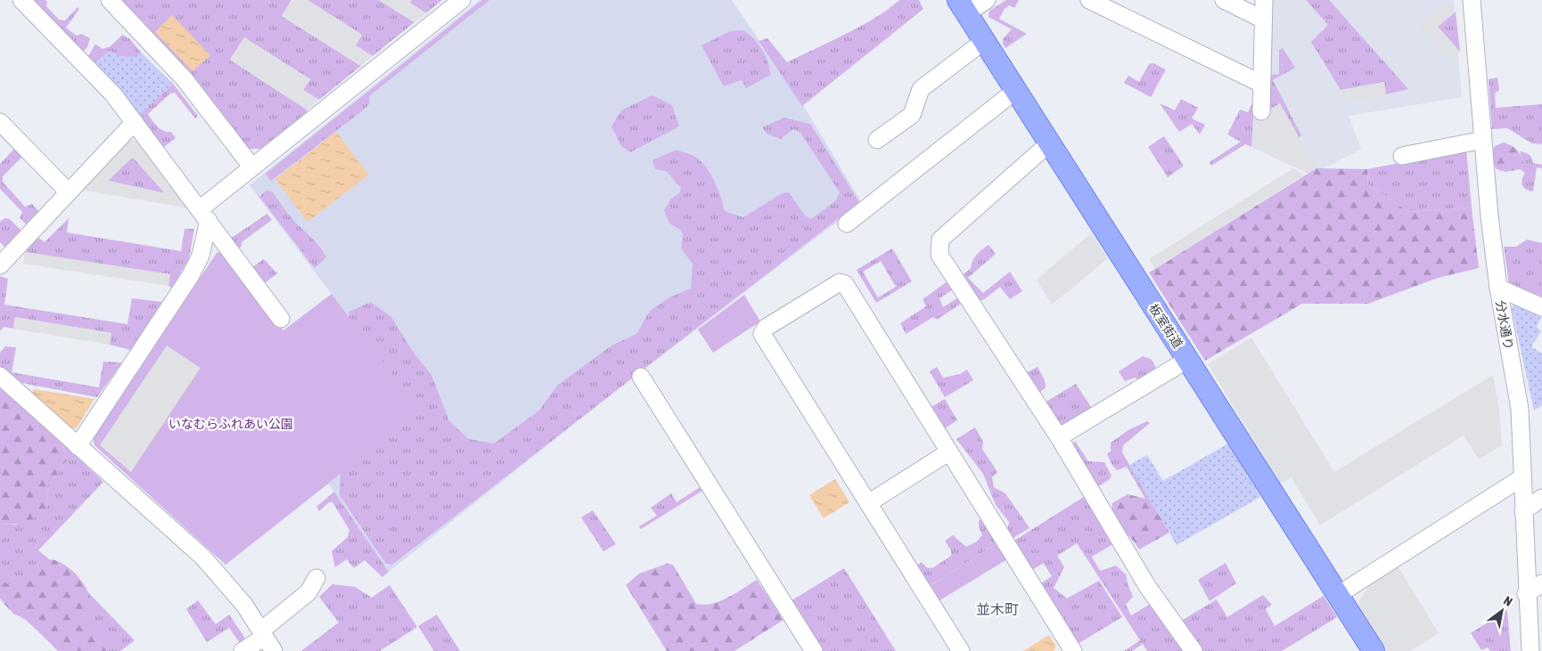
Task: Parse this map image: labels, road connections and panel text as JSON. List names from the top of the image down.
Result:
{
  "streets": {
    "main road": ["板室街道"],
    "street": ["分水通り"]
  },
  "districts": ["並木町"],
  "parks": ["いなむらふれあい公園"],
  "north": "top right"
}
